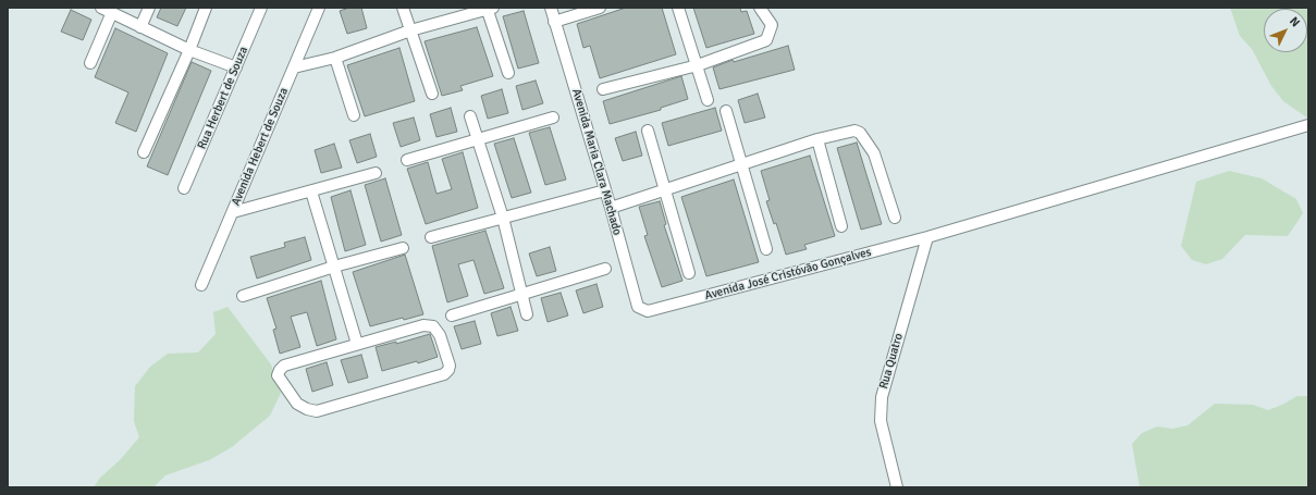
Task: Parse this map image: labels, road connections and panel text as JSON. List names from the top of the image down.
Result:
{
  "streets": {
    "street": [
      "Rua Herbert de Souza",
      "Avenida Hebert de Souza",
      "Avenida Maria Clara Machado",
      "Avenida José Cristóvão Gonçalves",
      "Rua Quatro"
    ]
  },
  "crossings": [
    ["Avenida Maria Clara Machado", "Avenida José Cristóvão Gonçalves"],
    ["Avenida José Cristóvão Gonçalves", "Rua Quatro"]
  ],
  "north": "top right"
}
